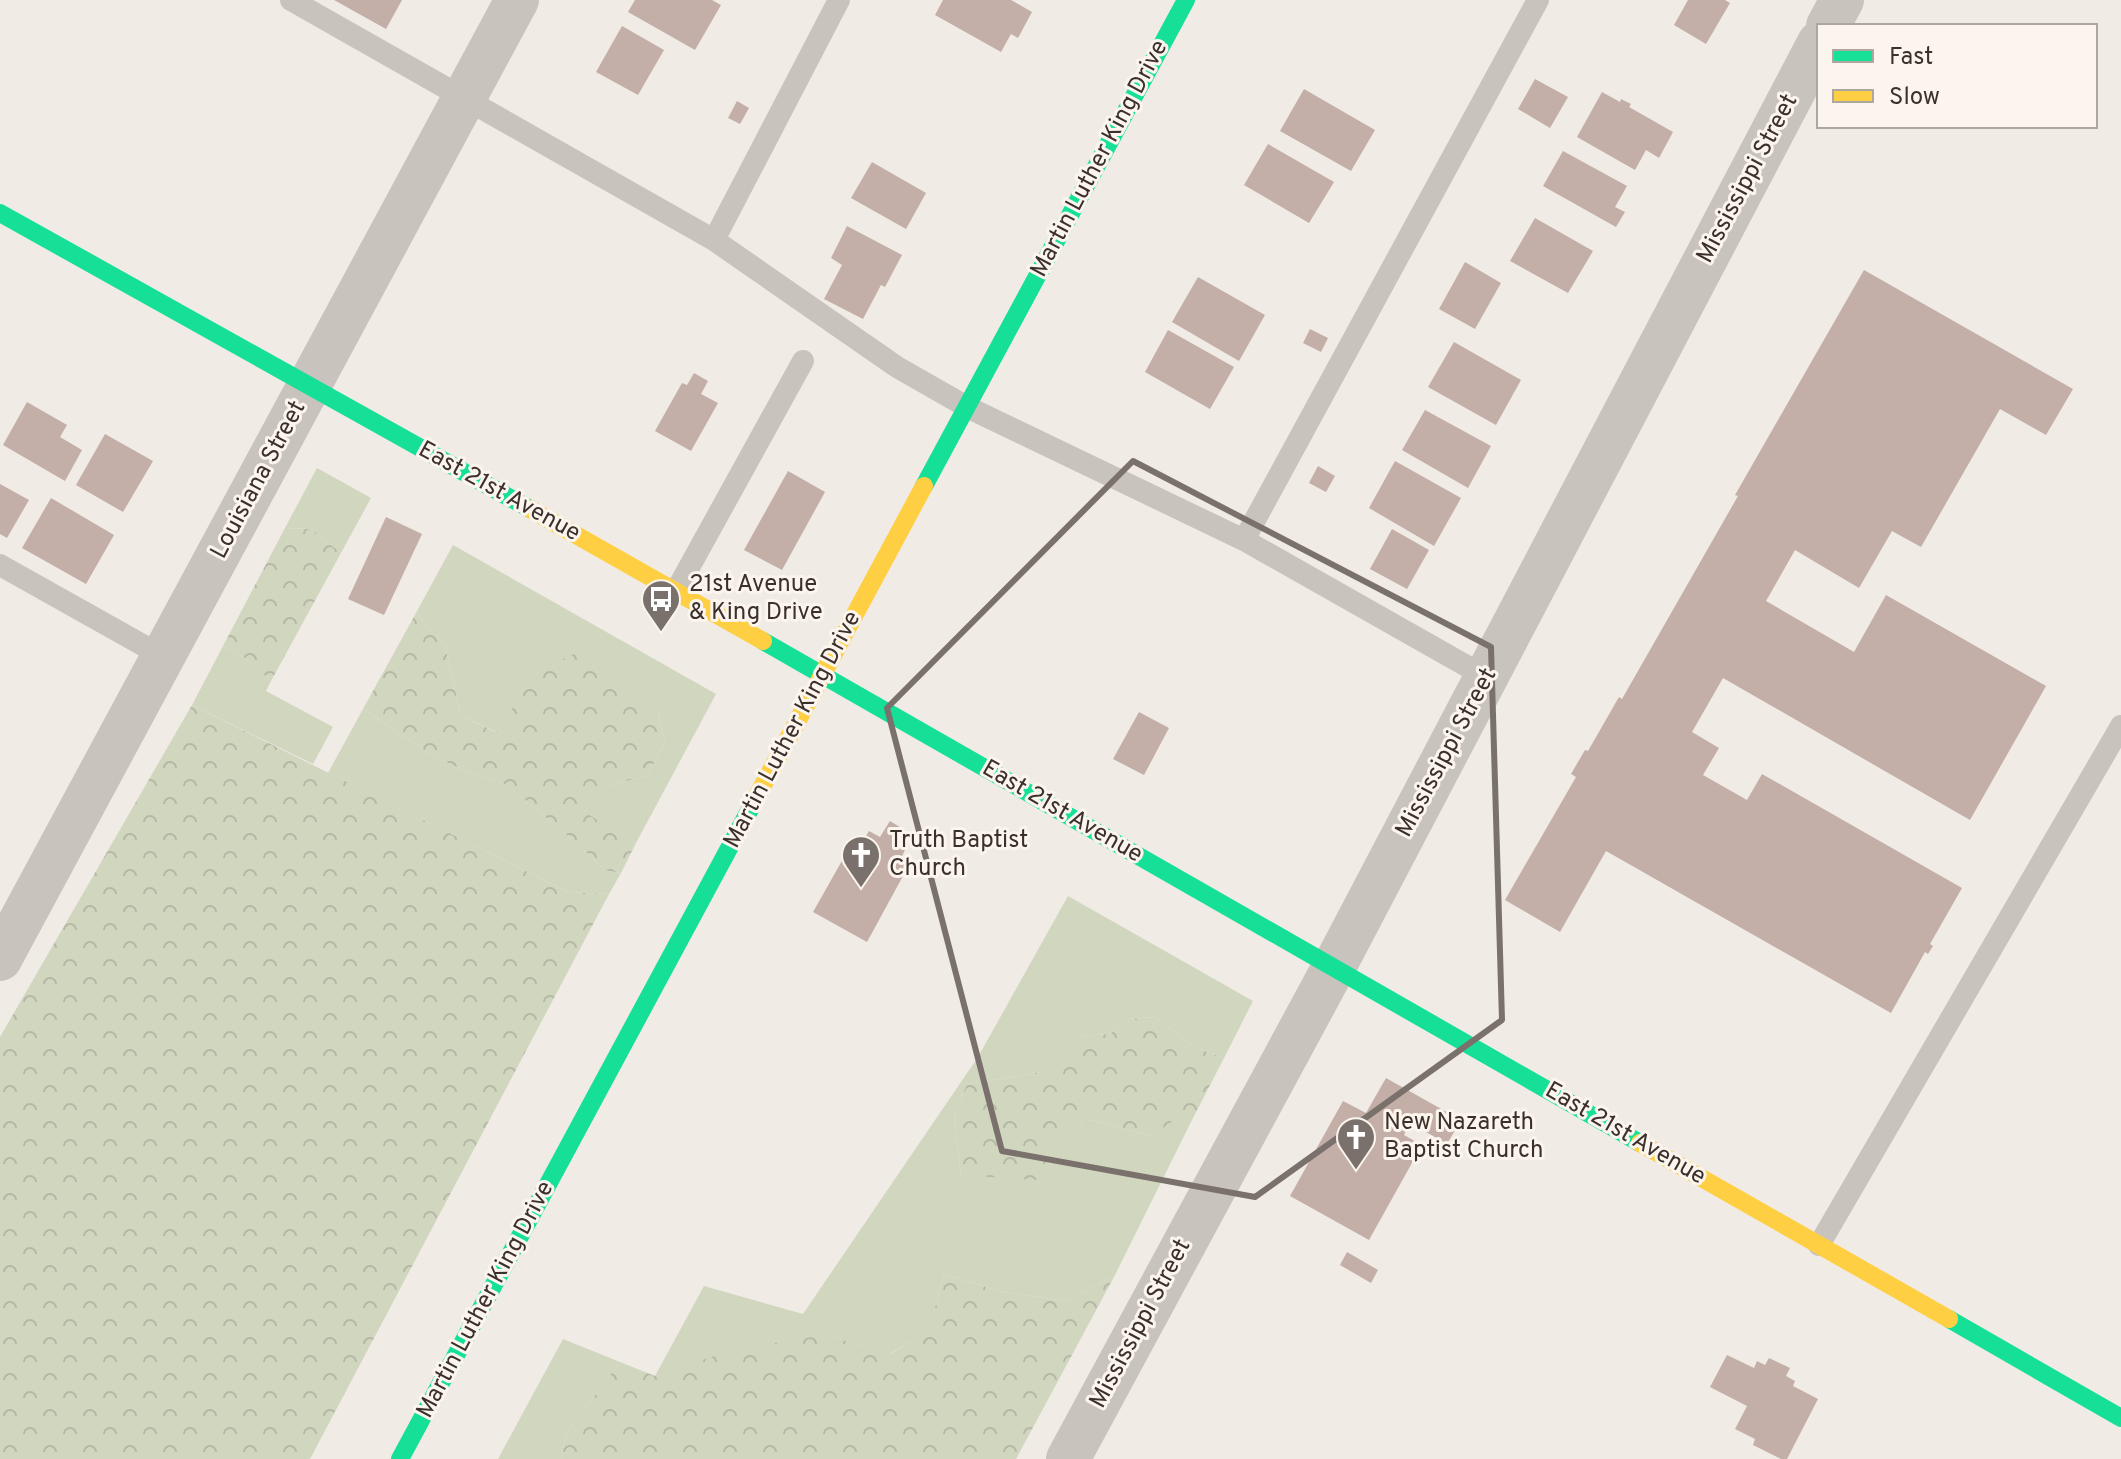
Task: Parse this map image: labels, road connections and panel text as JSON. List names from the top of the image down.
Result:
{
  "streets": {
    "street": [
      "Martin Luther King Drive",
      "Mississippi Street",
      "Louisiana Street",
      "East 21st Avenue"
    ]
  },
  "crossings": [
    ["Martin Luther King Drive", "East 21st Avenue"],
    ["Mississippi Street", "East 21st Avenue"],
    ["Louisiana Street", "East 21st Avenue"]
  ],
  "places": {
    "bus stop": ["21st Avenue & King Drive"],
    "church": ["Truth Baptist Church", "New Nazareth Baptist Church"]
  },
  "legend": ["Fast", "Slow"]
}
